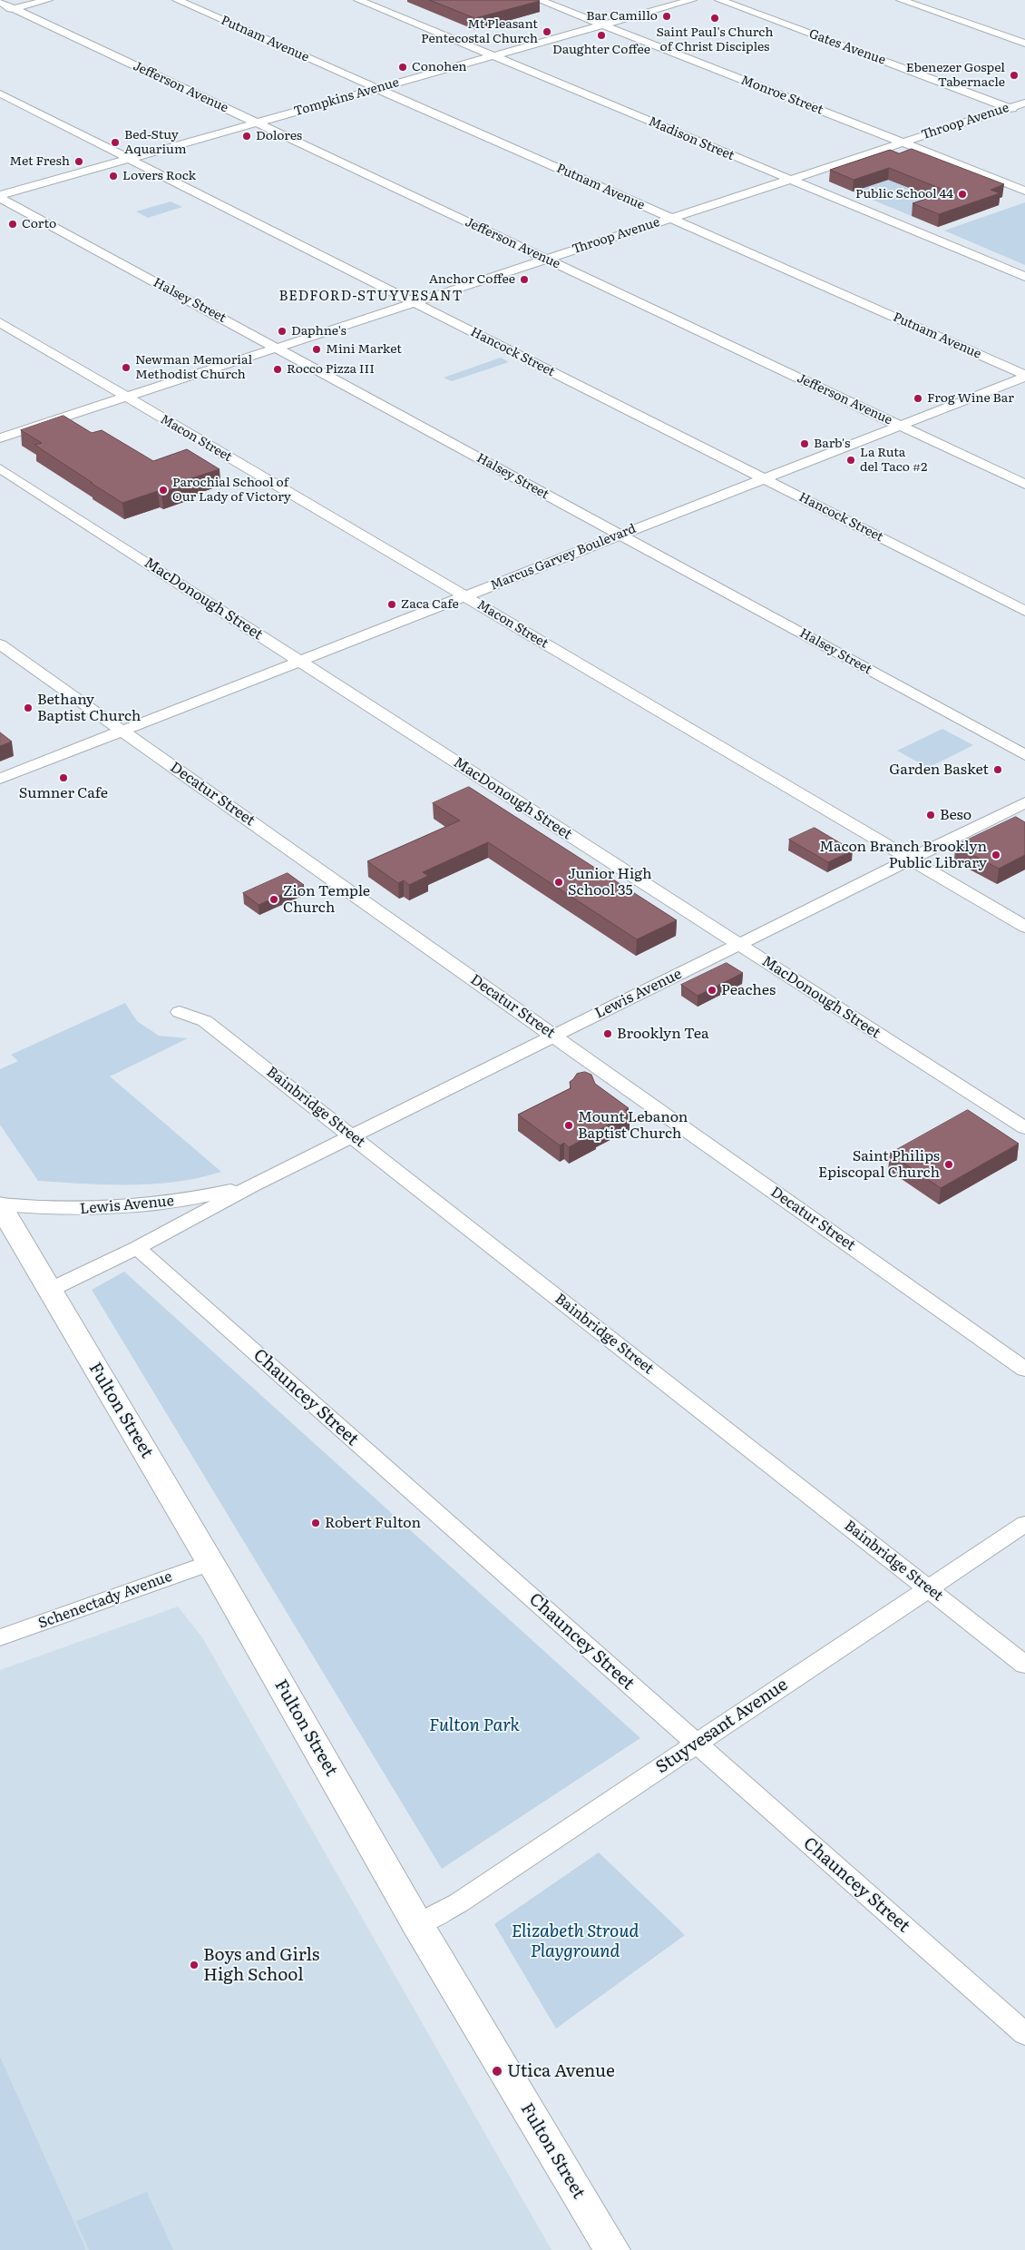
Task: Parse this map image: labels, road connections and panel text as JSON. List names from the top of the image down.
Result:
{
  "streets": {
    "main road": ["Fulton Street"],
    "street": [
      "Putnam Avenue",
      "Gates Avenue",
      "Jefferson Avenue",
      "Monroe Street",
      "Tompkins Avenue",
      "Throop Avenue",
      "Madison Street",
      "Halsey Street",
      "Hancock Street",
      "Macon Street",
      "Marcus Garvey Boulevard",
      "MacDonough Street",
      "Decatur Street",
      "Lewis Avenue",
      "Bainbridge Street",
      "Chauncey Street",
      "Schenectady Avenue",
      "Stuyvesant Avenue"
    ]
  },
  "crossings": [
    ["Putnam Avenue", "Tompkins Avenue"],
    ["Putnam Avenue", "Throop Avenue"],
    ["Putnam Avenue", "Marcus Garvey Boulevard"],
    ["Gates Avenue", "Throop Avenue"],
    ["Jefferson Avenue", "Tompkins Avenue"],
    ["Jefferson Avenue", "Throop Avenue"],
    ["Jefferson Avenue", "Marcus Garvey Boulevard"],
    ["Monroe Street", "Tompkins Avenue"],
    ["Monroe Street", "Throop Avenue"],
    ["Tompkins Avenue", "Madison Street"],
    ["Tompkins Avenue", "Halsey Street"],
    ["Tompkins Avenue", "Hancock Street"],
    ["Throop Avenue", "Madison Street"],
    ["Throop Avenue", "Halsey Street"],
    ["Throop Avenue", "Hancock Street"],
    ["Throop Avenue", "Macon Street"],
    ["Halsey Street", "Marcus Garvey Boulevard"],
    ["Hancock Street", "Marcus Garvey Boulevard"],
    ["Macon Street", "Marcus Garvey Boulevard"],
    ["Macon Street", "Lewis Avenue"],
    ["Marcus Garvey Boulevard", "MacDonough Street"],
    ["Marcus Garvey Boulevard", "Decatur Street"],
    ["MacDonough Street", "Lewis Avenue"],
    ["Decatur Street", "Lewis Avenue"],
    ["Lewis Avenue", "Bainbridge Street"],
    ["Lewis Avenue", "Chauncey Street"],
    ["Lewis Avenue", "Fulton Street"],
    ["Bainbridge Street", "Stuyvesant Avenue"],
    ["Chauncey Street", "Stuyvesant Avenue"],
    ["Fulton Street", "Schenectady Avenue"],
    ["Fulton Street", "Stuyvesant Avenue"]
  ],
  "districts": ["BEDFORD-STUYVESANT"],
  "parks": ["Fulton Park", "Elizabeth Stroud Playground"],
  "places": [
    "Bar Camillo",
    "Saint Paul's Church of Christ Disciples",
    "Mt Pleasant Pentecostal Church",
    "Daughter Coffee",
    "Conohen",
    "Ebenezer Gospel Tabernacle",
    "Dolores",
    "Bed-Stuy Aquarium",
    "Met Fresh",
    "Lovers Rock",
    "Public School 44",
    "Corto",
    "Anchor Coffee",
    "Daphne's",
    "Mini Market",
    "Newman Memorial Methodist Church",
    "Rocco Pizza III",
    "Frog Wine Bar",
    "Barb's",
    "La Ruta del Taco #2",
    "Parochial School of Our Lady of Victory",
    "Zaca Cafe",
    "Bethany Baptist Church",
    "Garden Basket",
    "Sumner Cafe",
    "Beso",
    "Macon Branch Brooklyn Public Library",
    "Junior High School 35",
    "Zion Temple Church",
    "Peaches",
    "Brooklyn Tea",
    "Mount Lebanon Baptist Church",
    "Saint Philips Episcopal Church",
    "Robert Fulton",
    "Boys and Girls High School",
    "Utica Avenue"
  ]
}
